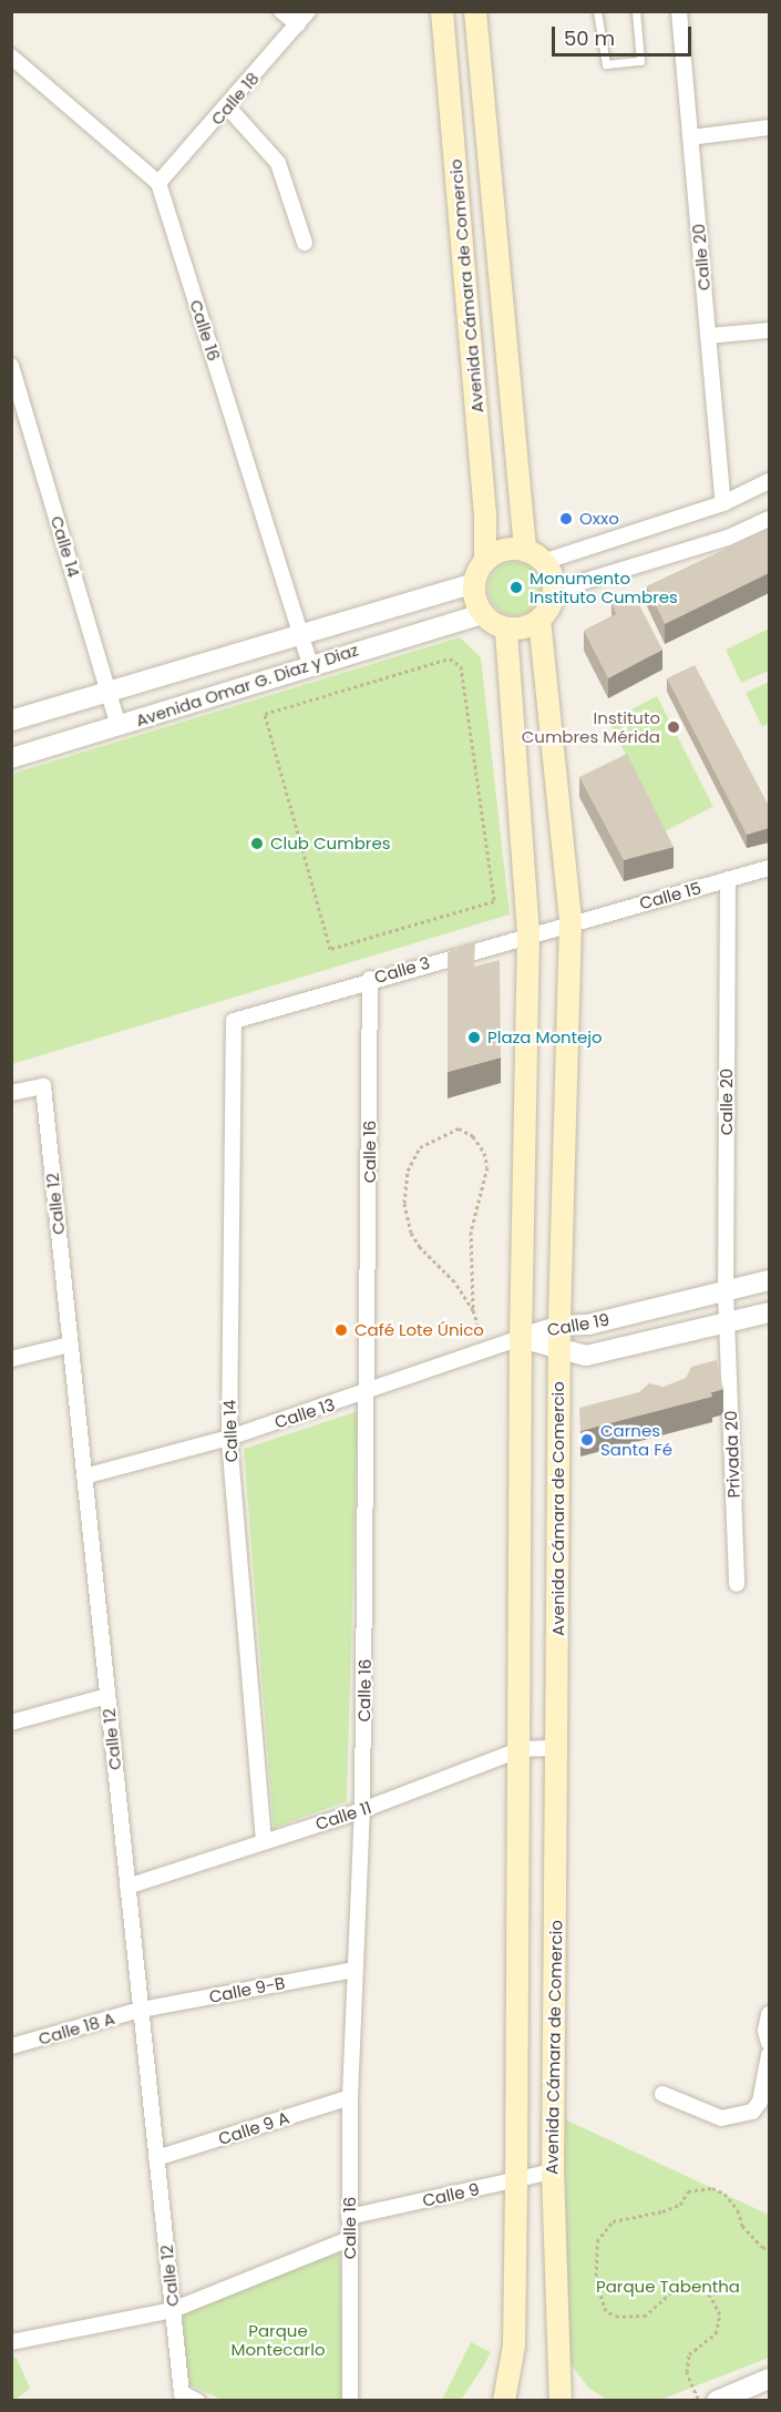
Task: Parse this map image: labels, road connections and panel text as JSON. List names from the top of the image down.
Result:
{
  "streets": {
    "main road": ["Avenida Cámara de Comercio"],
    "street": [
      "Calle 18",
      "Calle 20",
      "Calle 16",
      "Calle 14",
      "Avenida Omar G. Diaz y Diaz",
      "Calle 15",
      "Calle 3",
      "Calle 12",
      "Calle 19",
      "Calle 13",
      "Privada 20",
      "Calle 11",
      "Calle 9-B",
      "Calle 18 A",
      "Calle 9 A",
      "Calle 9"
    ]
  },
  "crossings": [
    ["Calle 18", "Calle 16"],
    ["Calle 20", "Calle 15"],
    ["Calle 20", "Calle 19"],
    ["Calle 20", "Privada 20"],
    ["Avenida Cámara de Comercio", "Avenida Omar G. Diaz y Diaz"],
    ["Avenida Cámara de Comercio", "Calle 15"],
    ["Avenida Cámara de Comercio", "Calle 3"],
    ["Avenida Cámara de Comercio", "Calle 19"],
    ["Avenida Cámara de Comercio", "Calle 11"],
    ["Avenida Cámara de Comercio", "Calle 9"],
    ["Calle 16", "Avenida Omar G. Diaz y Diaz"],
    ["Calle 16", "Calle 3"],
    ["Calle 16", "Calle 13"],
    ["Calle 16", "Calle 11"],
    ["Calle 16", "Calle 9-B"],
    ["Calle 16", "Calle 9 A"],
    ["Calle 16", "Calle 9"],
    ["Calle 14", "Avenida Omar G. Diaz y Diaz"],
    ["Calle 14", "Calle 3"],
    ["Calle 14", "Calle 13"],
    ["Calle 14", "Calle 11"],
    ["Calle 15", "Calle 3"],
    ["Calle 12", "Calle 13"],
    ["Calle 12", "Calle 11"],
    ["Calle 12", "Calle 9-B"],
    ["Calle 12", "Calle 18 A"],
    ["Calle 12", "Calle 9 A"],
    ["Calle 19", "Calle 13"],
    ["Calle 19", "Privada 20"],
    ["Calle 9-B", "Calle 18 A"]
  ],
  "parks": ["Parque Tabentha", "Parque Montecarlo"],
  "places": [
    "Oxxo",
    "Monumento Instituto Cumbres",
    "Instituto Cumbres Mérida",
    "Club Cumbres",
    "Plaza Montejo",
    "Café Lote Único",
    "Carnes Santa Fé"
  ],
  "scale_bar": "50 m"
}
